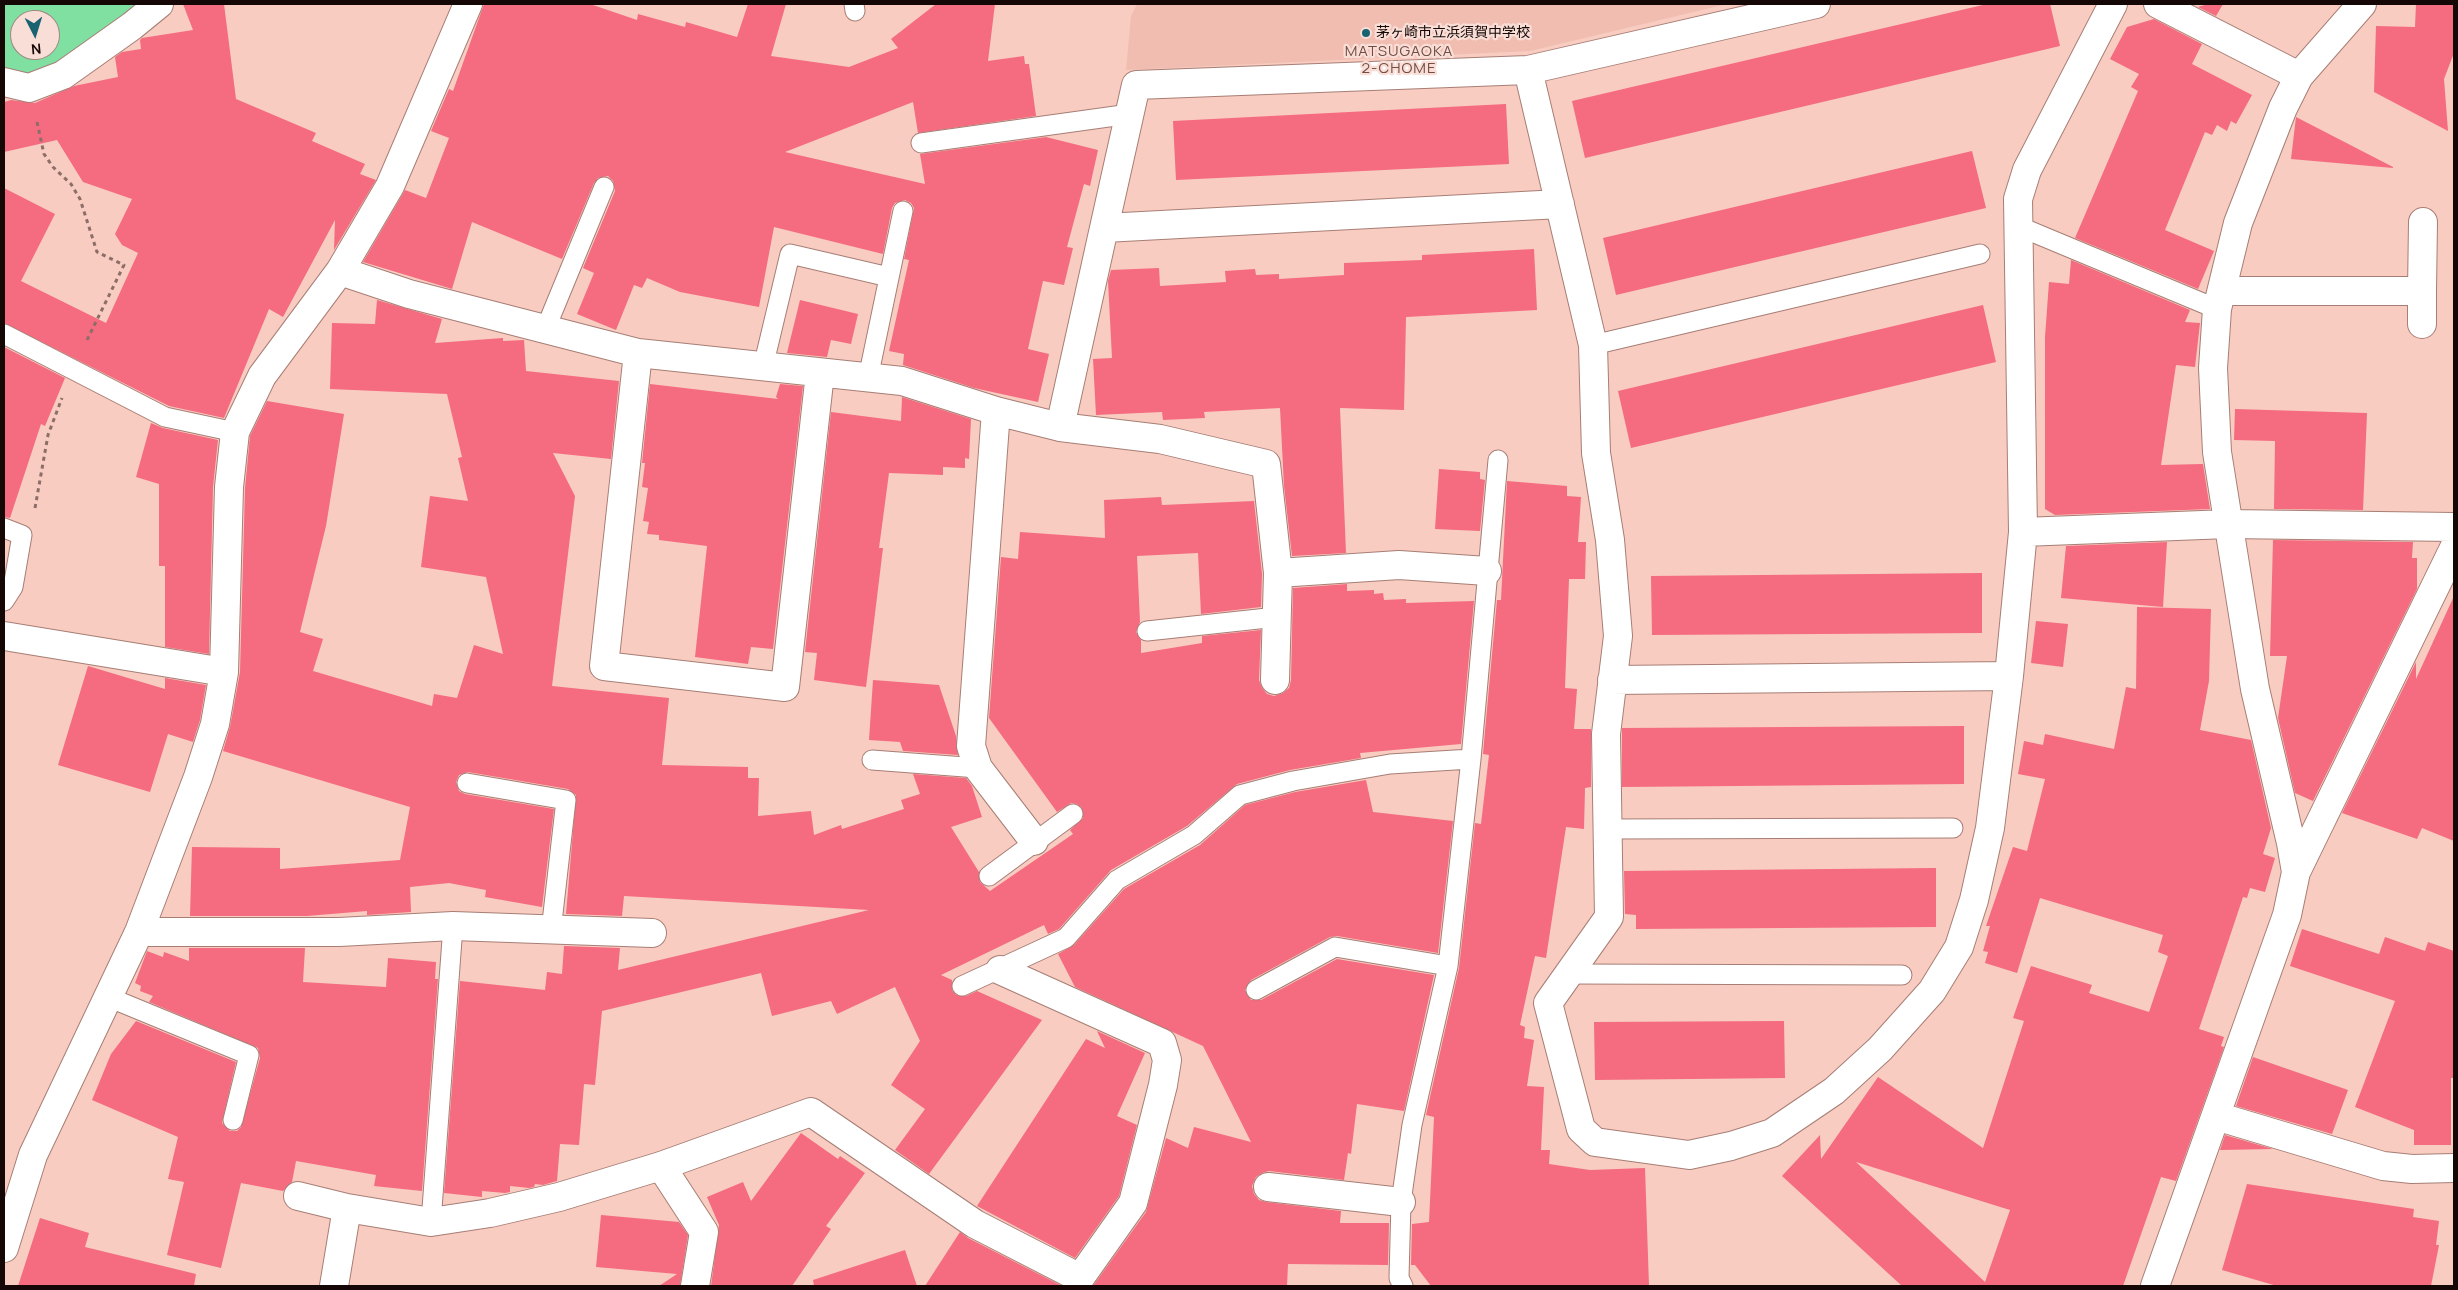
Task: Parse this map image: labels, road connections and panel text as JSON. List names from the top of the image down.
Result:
{
  "districts": ["MATSUGAOKA 2-CHOME"],
  "places": ["茅ヶ崎市立浜須賀中学校"],
  "north": "bottom"
}
